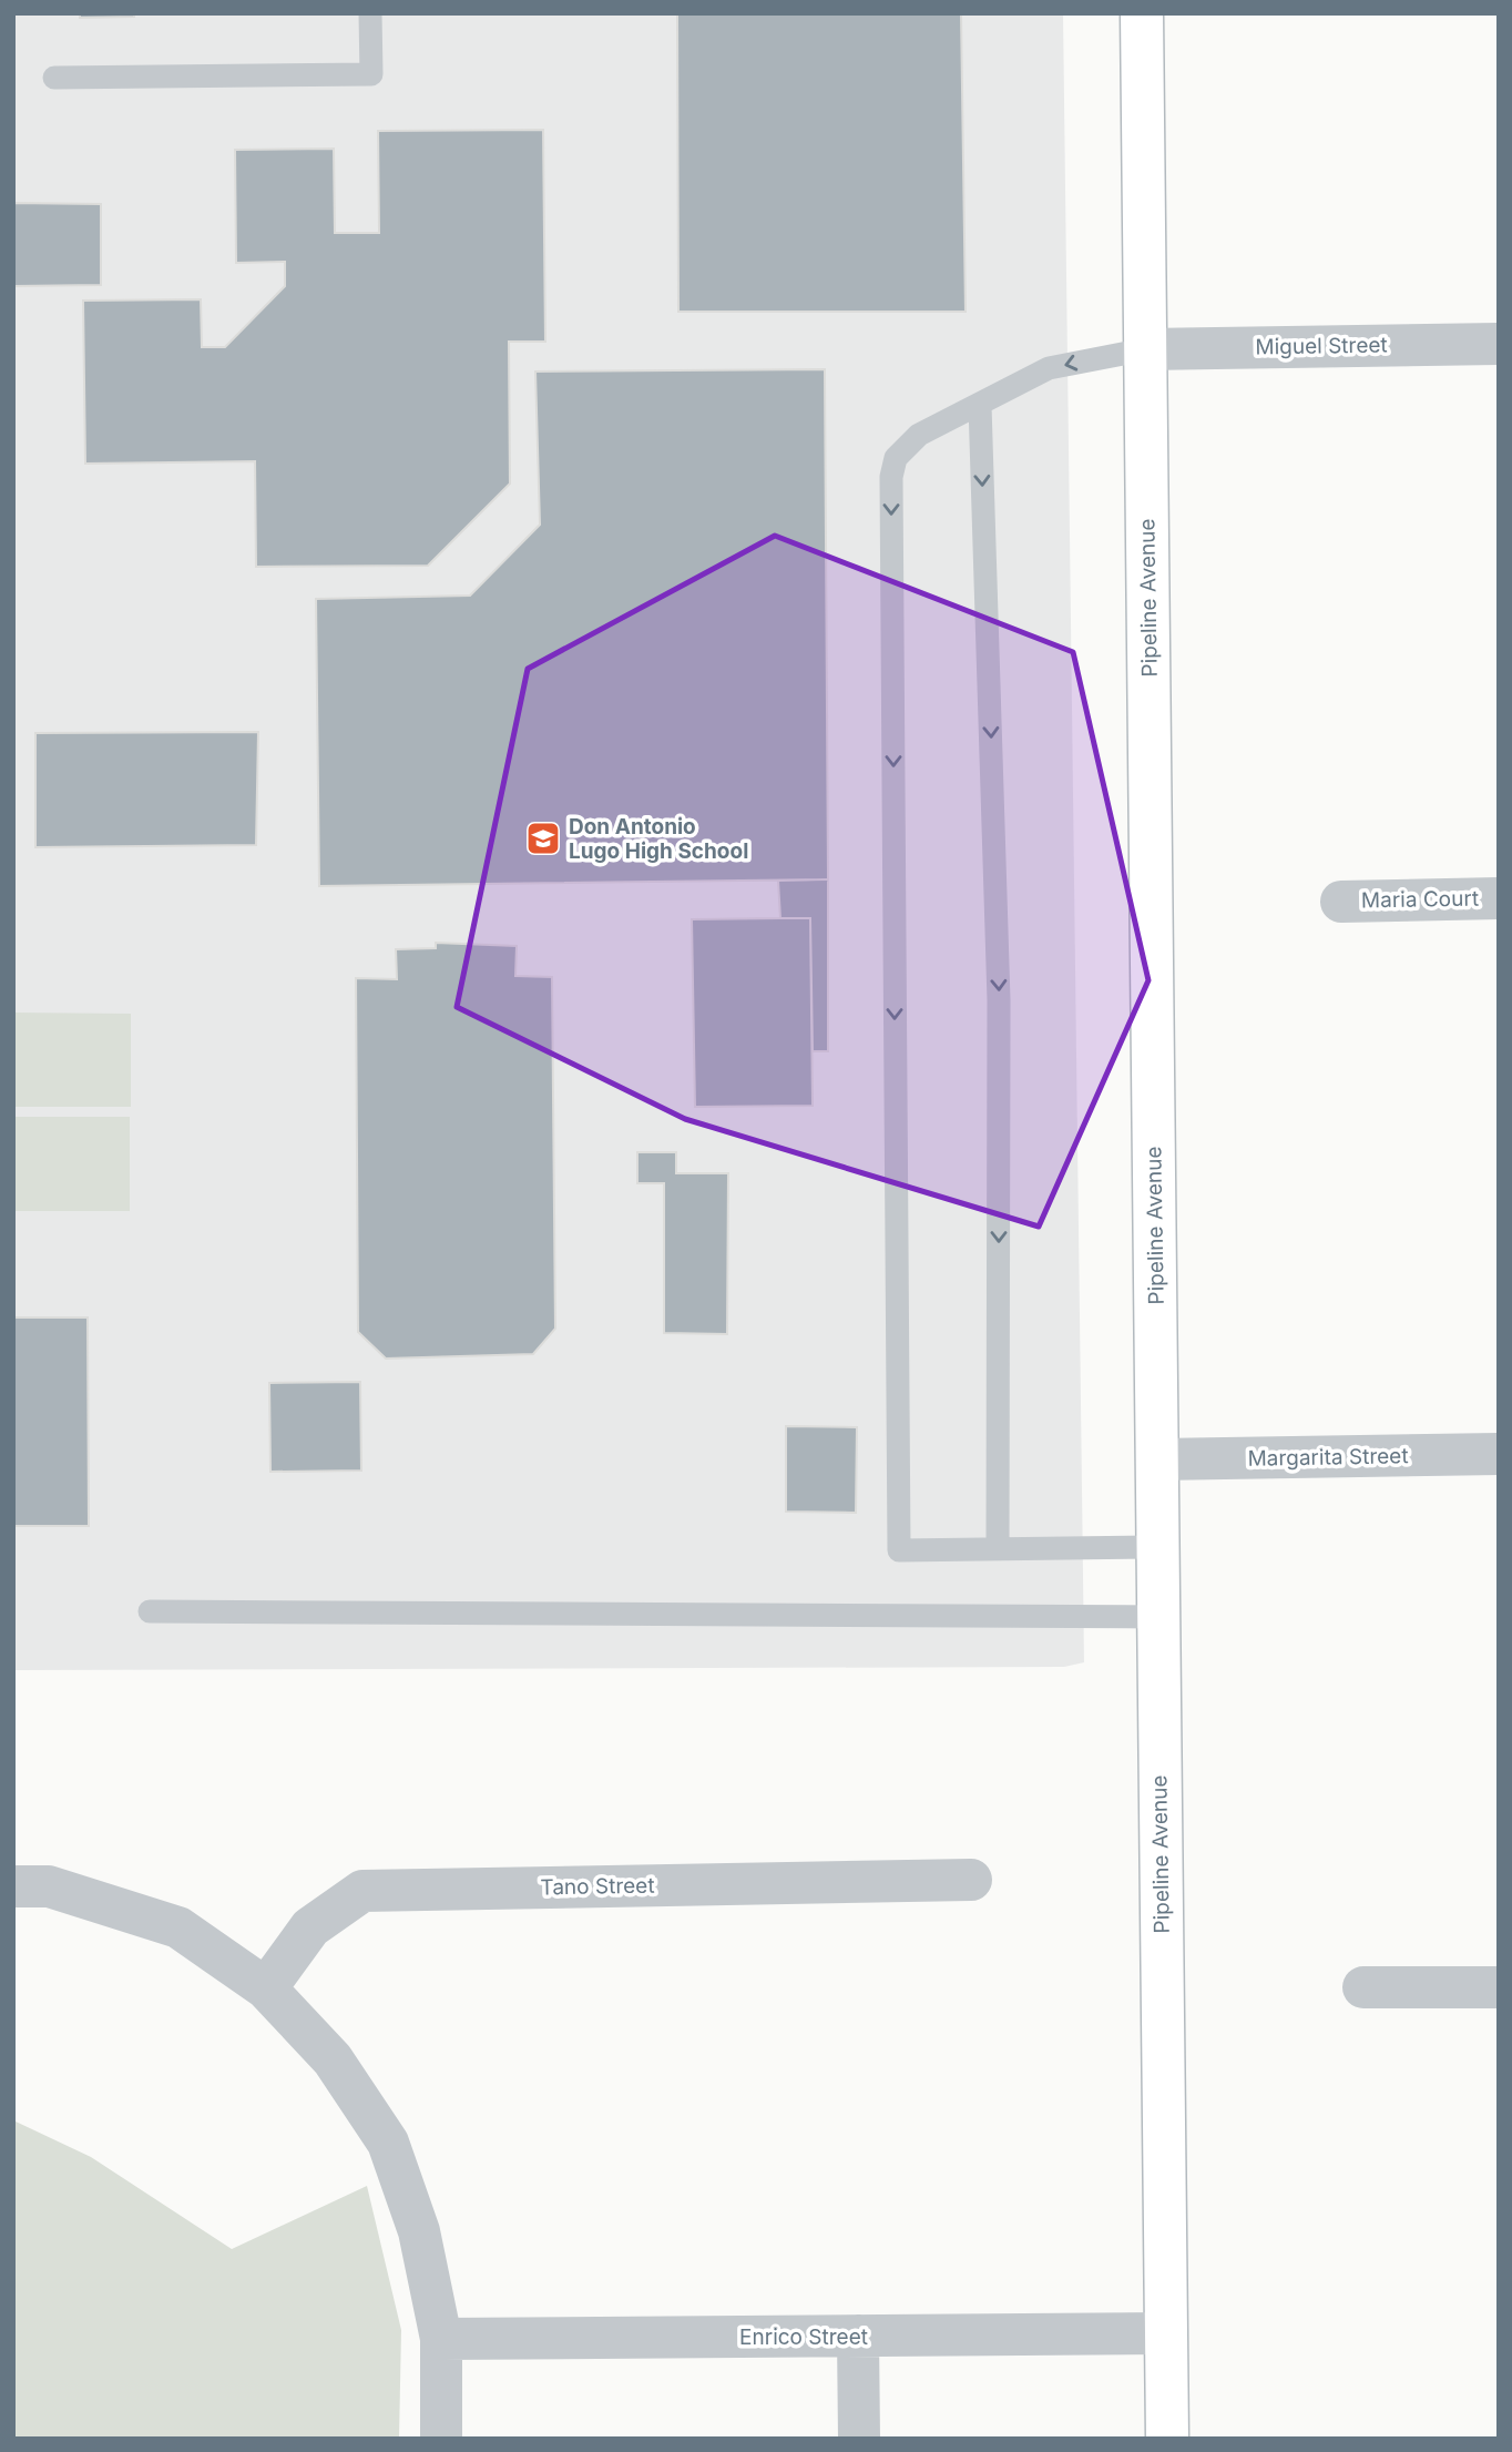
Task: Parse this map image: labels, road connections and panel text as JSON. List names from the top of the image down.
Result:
{
  "streets": {
    "main road": ["Pipeline Avenue"],
    "street": [
      "Miguel Street",
      "Maria Court",
      "Margarita Street",
      "Tano Street",
      "Enrico Street"
    ]
  },
  "crossings": [
    ["Miguel Street", "Pipeline Avenue"],
    ["Pipeline Avenue", "Margarita Street"],
    ["Pipeline Avenue", "Enrico Street"]
  ],
  "places": {
    "school or university": ["Don Antonio Lugo High School"]
  }
}
